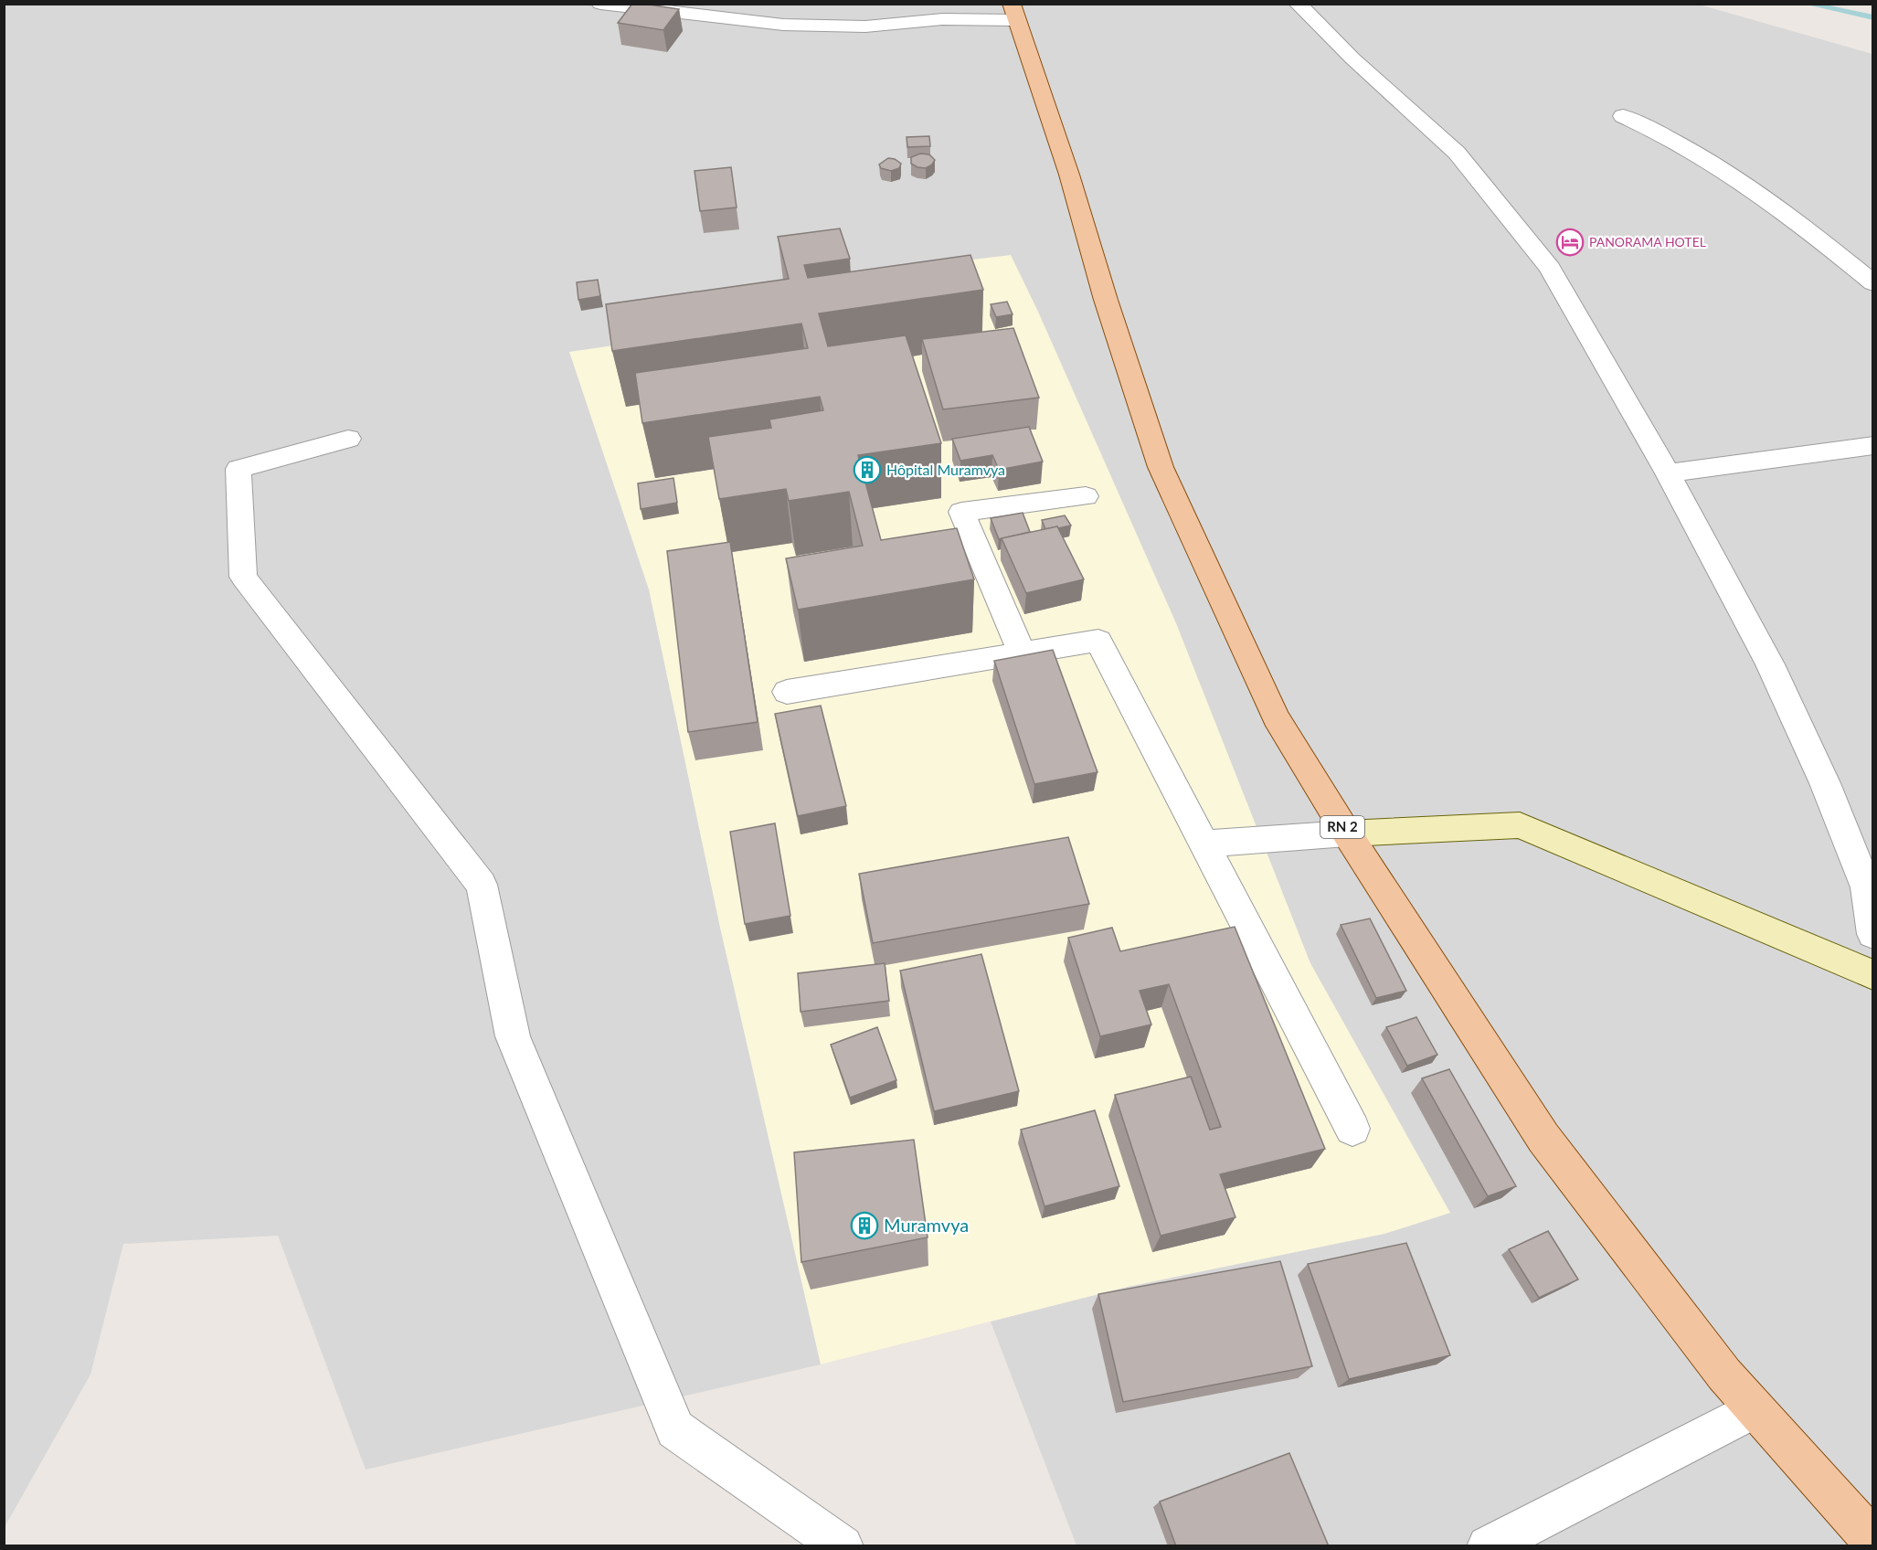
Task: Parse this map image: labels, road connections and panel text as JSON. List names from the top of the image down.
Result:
{
  "streets": {
    "main road": ["RN 2"]
  },
  "places": {
    "hotel": ["PANORAMA HOTEL"],
    "building": ["Hôpital Muramvya", "Muramvya"]
  }
}
